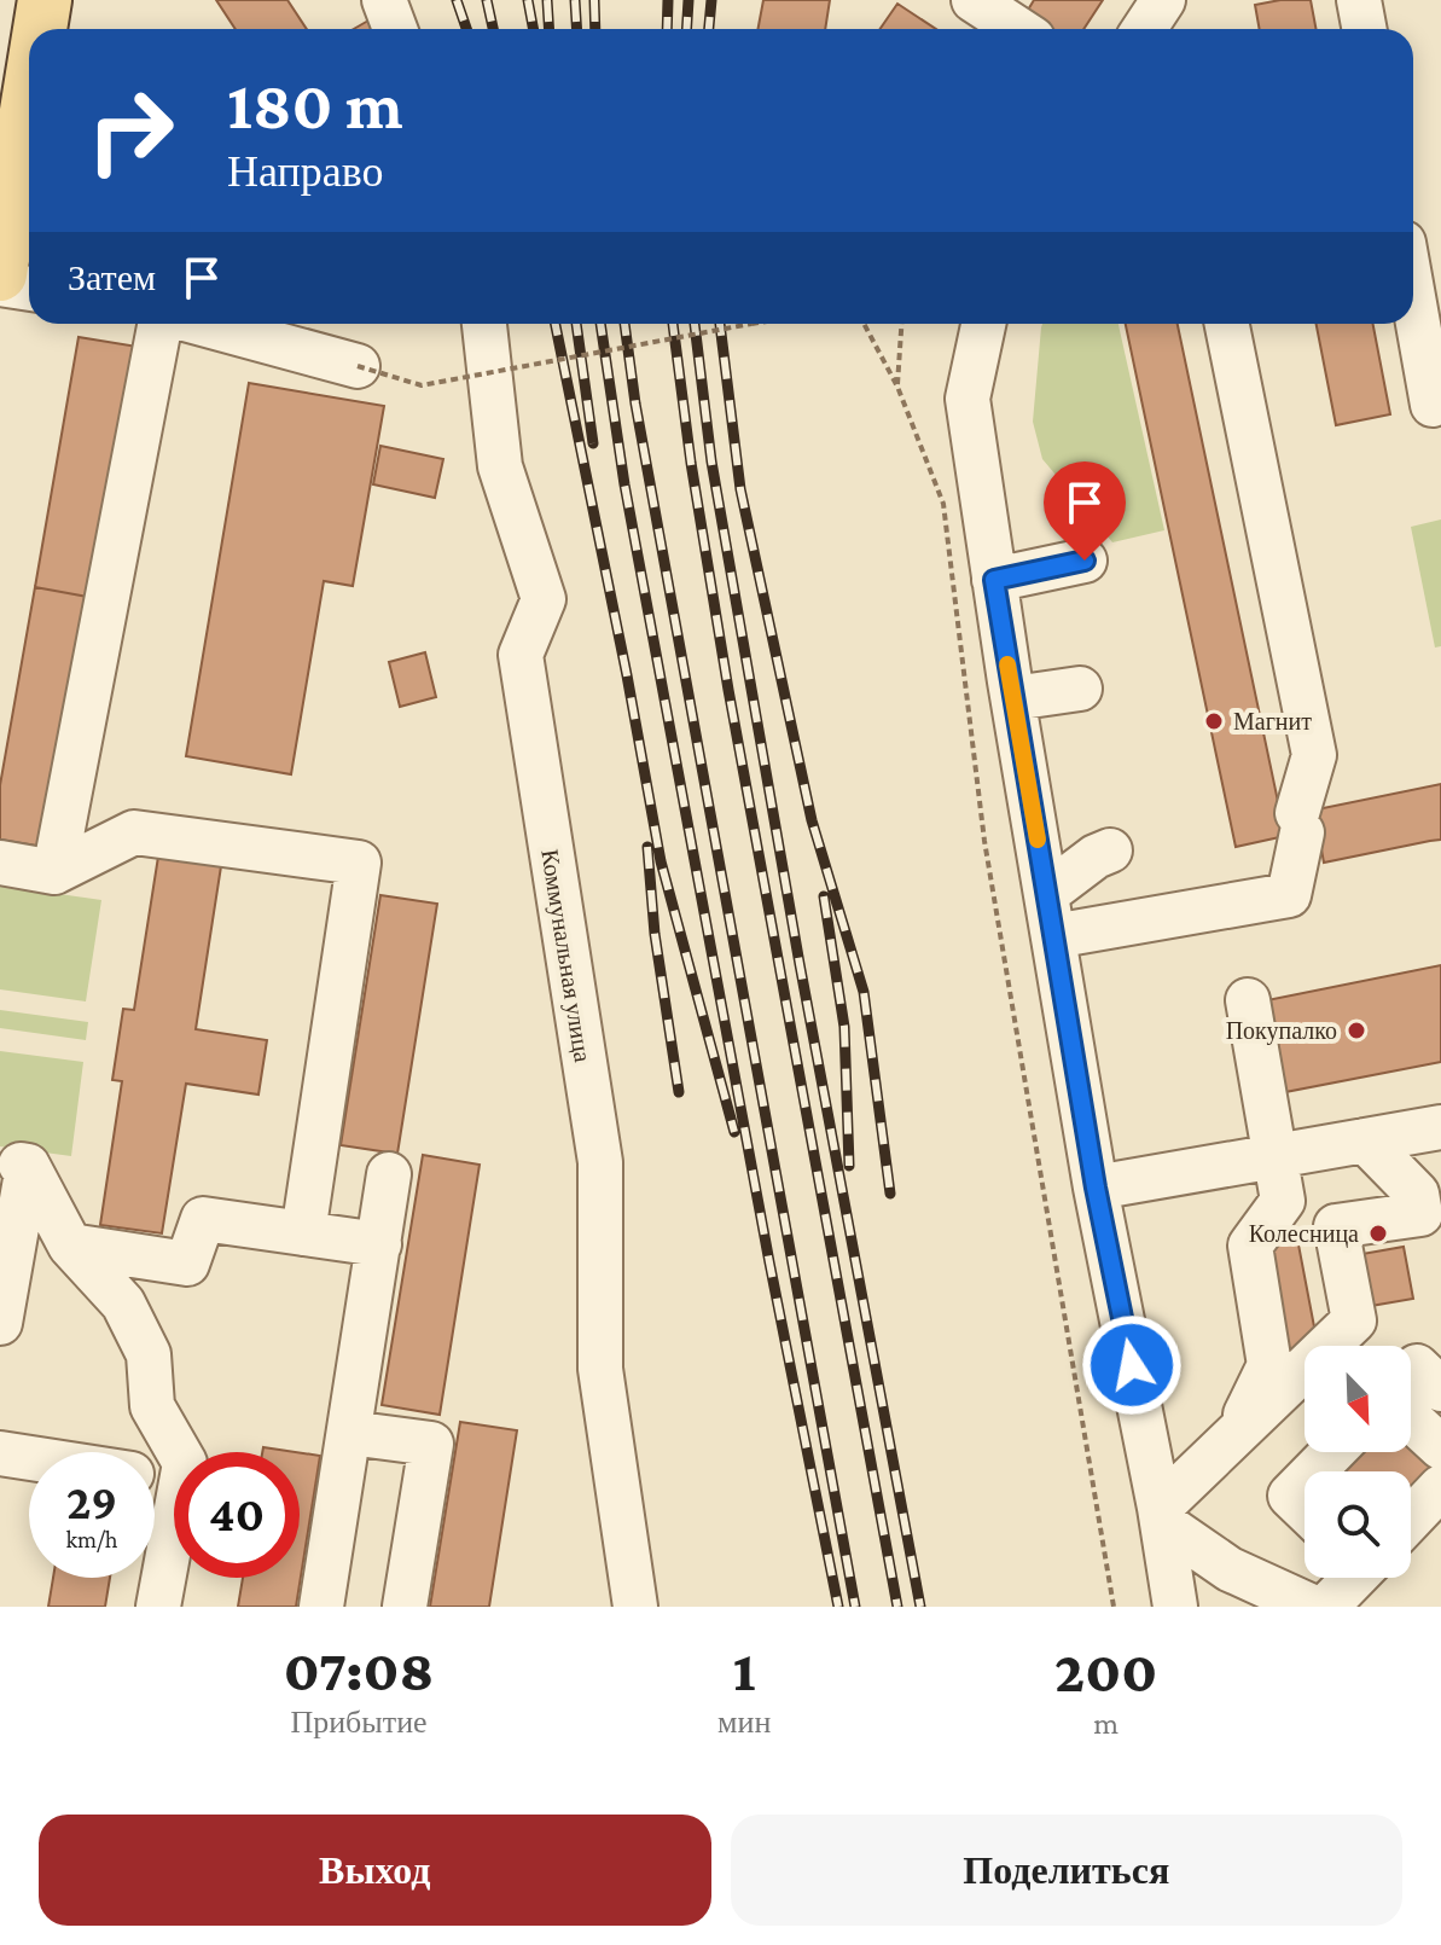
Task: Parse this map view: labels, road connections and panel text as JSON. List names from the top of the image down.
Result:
{
  "streets": {
    "street": ["Коммунальная улица"]
  },
  "places": ["Магнит", "Покупалко", "Колесница"],
  "north": "bottom right",
  "page": {
    "turn": ["180 m", "Направо"],
    "then": "Затем",
    "speed": "29 km/h",
    "limit": "40",
    "eta": [
      "07:08",
      "Прибытие",
      "1",
      "мин",
      "200",
      "m"
    ],
    "buttons": ["Выход", "Поделиться"]
  }
}
